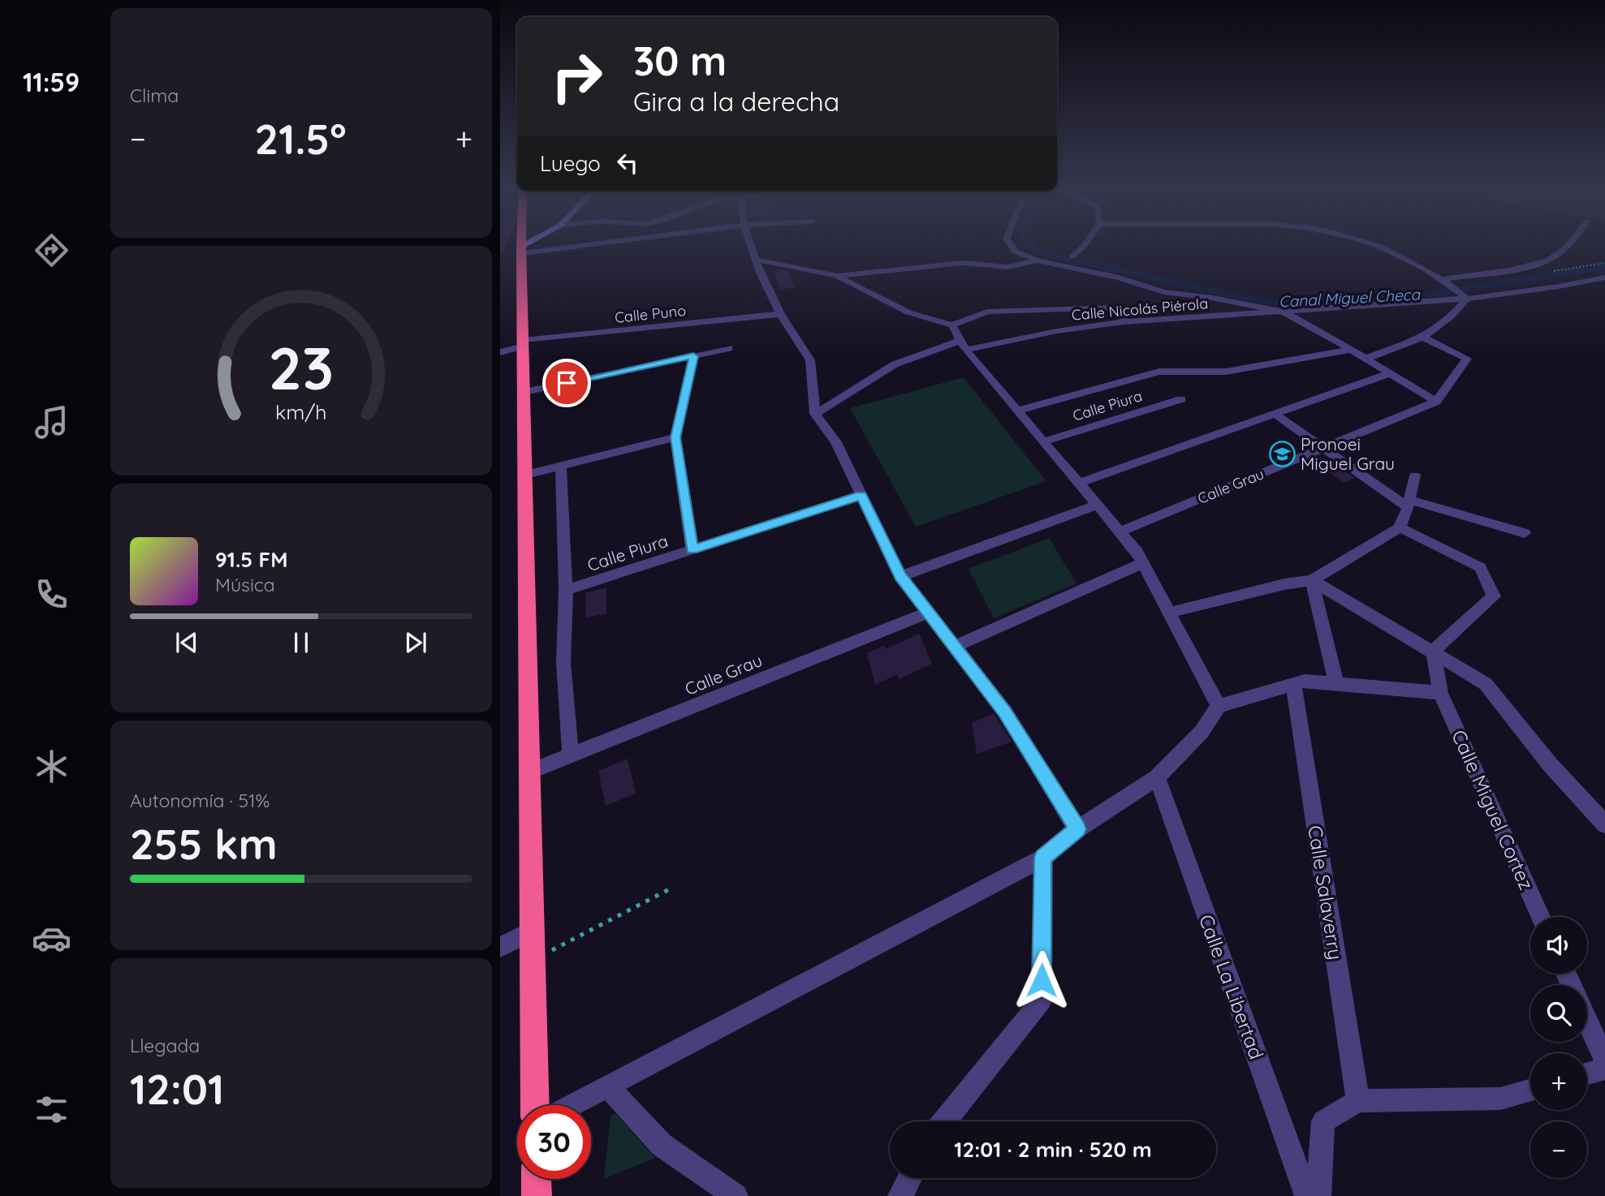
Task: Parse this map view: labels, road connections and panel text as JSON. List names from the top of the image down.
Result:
{
  "streets": {
    "street": [
      "Calle Nicolás Piérola",
      "Calle Puno",
      "Calle Piura",
      "Calle Grau",
      "Calle Miguel Cortez",
      "Calle Salaverry",
      "Calle La Libertad"
    ]
  },
  "water": ["Canal Miguel Checa"],
  "places": {
    "school or university": ["Pronoei Miguel Grau"]
  },
  "page": {
    "tabs": "11:59",
    "tile": [
      "Clima",
      ["Autonomía · 51%", "255 km"],
      ["Llegada", "12:01"]
    ],
    "turn": ["30 m", "Gira a la derecha"],
    "heat": ["−", "21.5°", "+"],
    "then": "Luego",
    "song": ["91.5 FM", "Música"],
    "map_buttons": ["+", "−"],
    "limit": "30",
    "trip": "12:01 · 2 min · 520 m",
    "gauge": ["23", "km/h"]
  }
}
